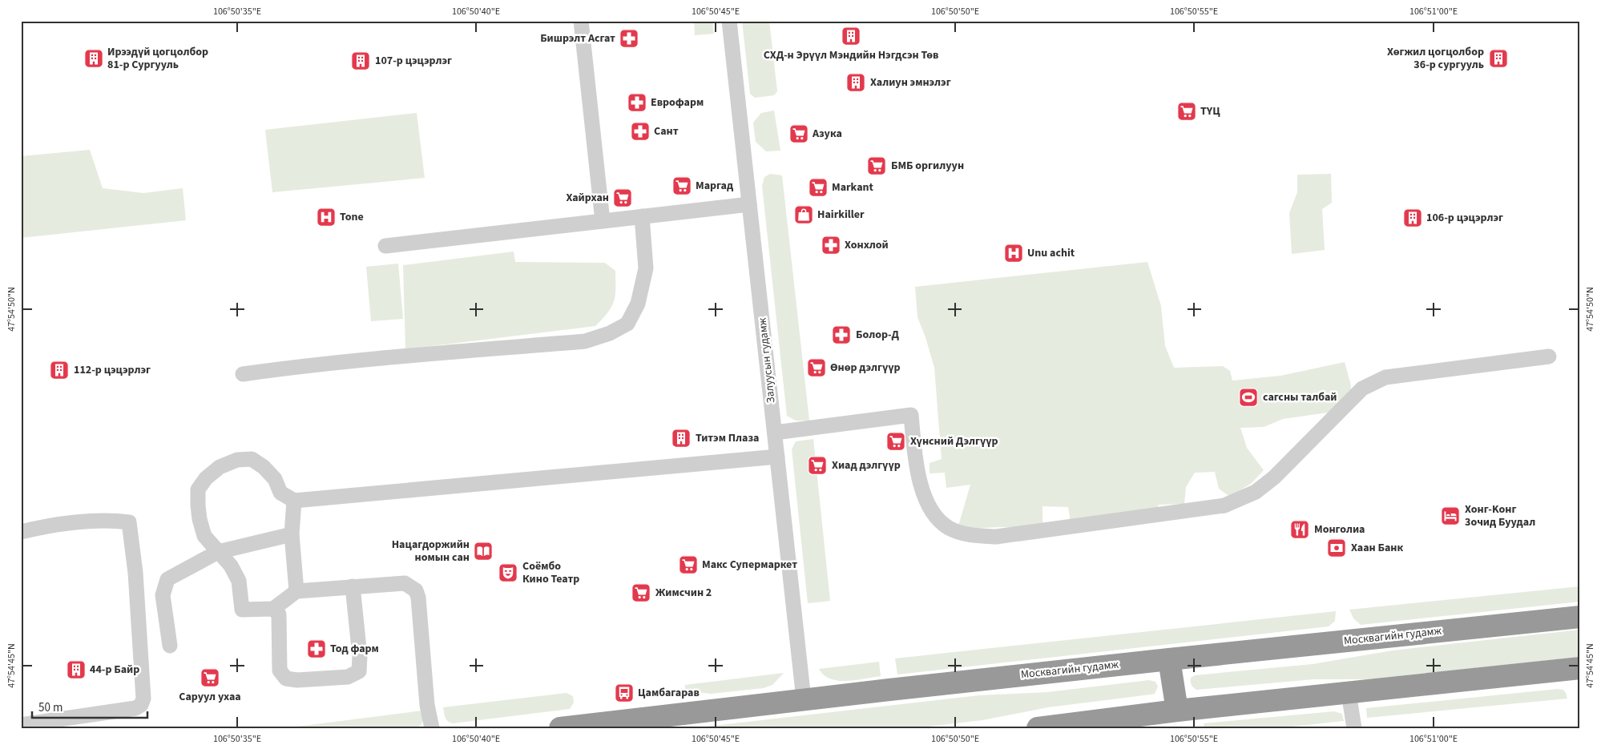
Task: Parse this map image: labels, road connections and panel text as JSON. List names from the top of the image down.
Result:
{
  "streets": {
    "highway": ["Москвагийн гудамж"],
    "street": ["Залуусын гудамж"]
  },
  "crossings": [
    ["Залуусын гудамж", "Москвагийн гудамж"]
  ],
  "places": {
    "building": [
      "СХД-н Эрүүл Мэндийн Нэгдсэн Төв",
      "Ирээдүй цогцолбор 81-р Сургууль",
      "Хөгжил цогцолбор 36-р сургууль",
      "107-р цэцэрлэг",
      "Халиун эмнэлэг",
      "106-р цэцэрлэг",
      "112-р цэцэрлэг",
      "Титэм Плаза",
      "44-р Байр"
    ],
    "pharmacy": [
      "Бишрэлт Асгат",
      "Еврофарм",
      "Сант",
      "Хонхлой",
      "Болор-Д",
      "Тод фарм"
    ],
    "supermarket": [
      "ТҮЦ",
      "Азука",
      "БМБ оргилуун",
      "Маргад",
      "Markant",
      "Хайрхан",
      "Өнөр дэлгүүр",
      "Хүнсний Дэлгүүр",
      "Хиад дэлгүүр",
      "Макс Супермаркет",
      "Жимсчин 2",
      "Саруул ухаа"
    ],
    "shop": ["Hairkiller"],
    "hospital": ["Tone", "Unu achit"],
    "sports": ["сагсны талбай"],
    "hotel": ["Хонг-Kонг 3очид Буудал"],
    "restaurant": ["Монголиа"],
    "bank": ["Хаан Банк"],
    "library": ["Нацагдоржийн номын сан"],
    "theatre": ["Соёмбо Кино Театр"],
    "bus stop": ["Цамбагарав"]
  },
  "scale_bar": "50 m",
  "coordinates": [
    "106°50'35\"E",
    "106°50'40\"E",
    "106°50'45\"E",
    "106°50'50\"E",
    "106°50'55\"E",
    "106°51'00\"E",
    "47°54'50\"N",
    "47°54'45\"N"
  ]
}
